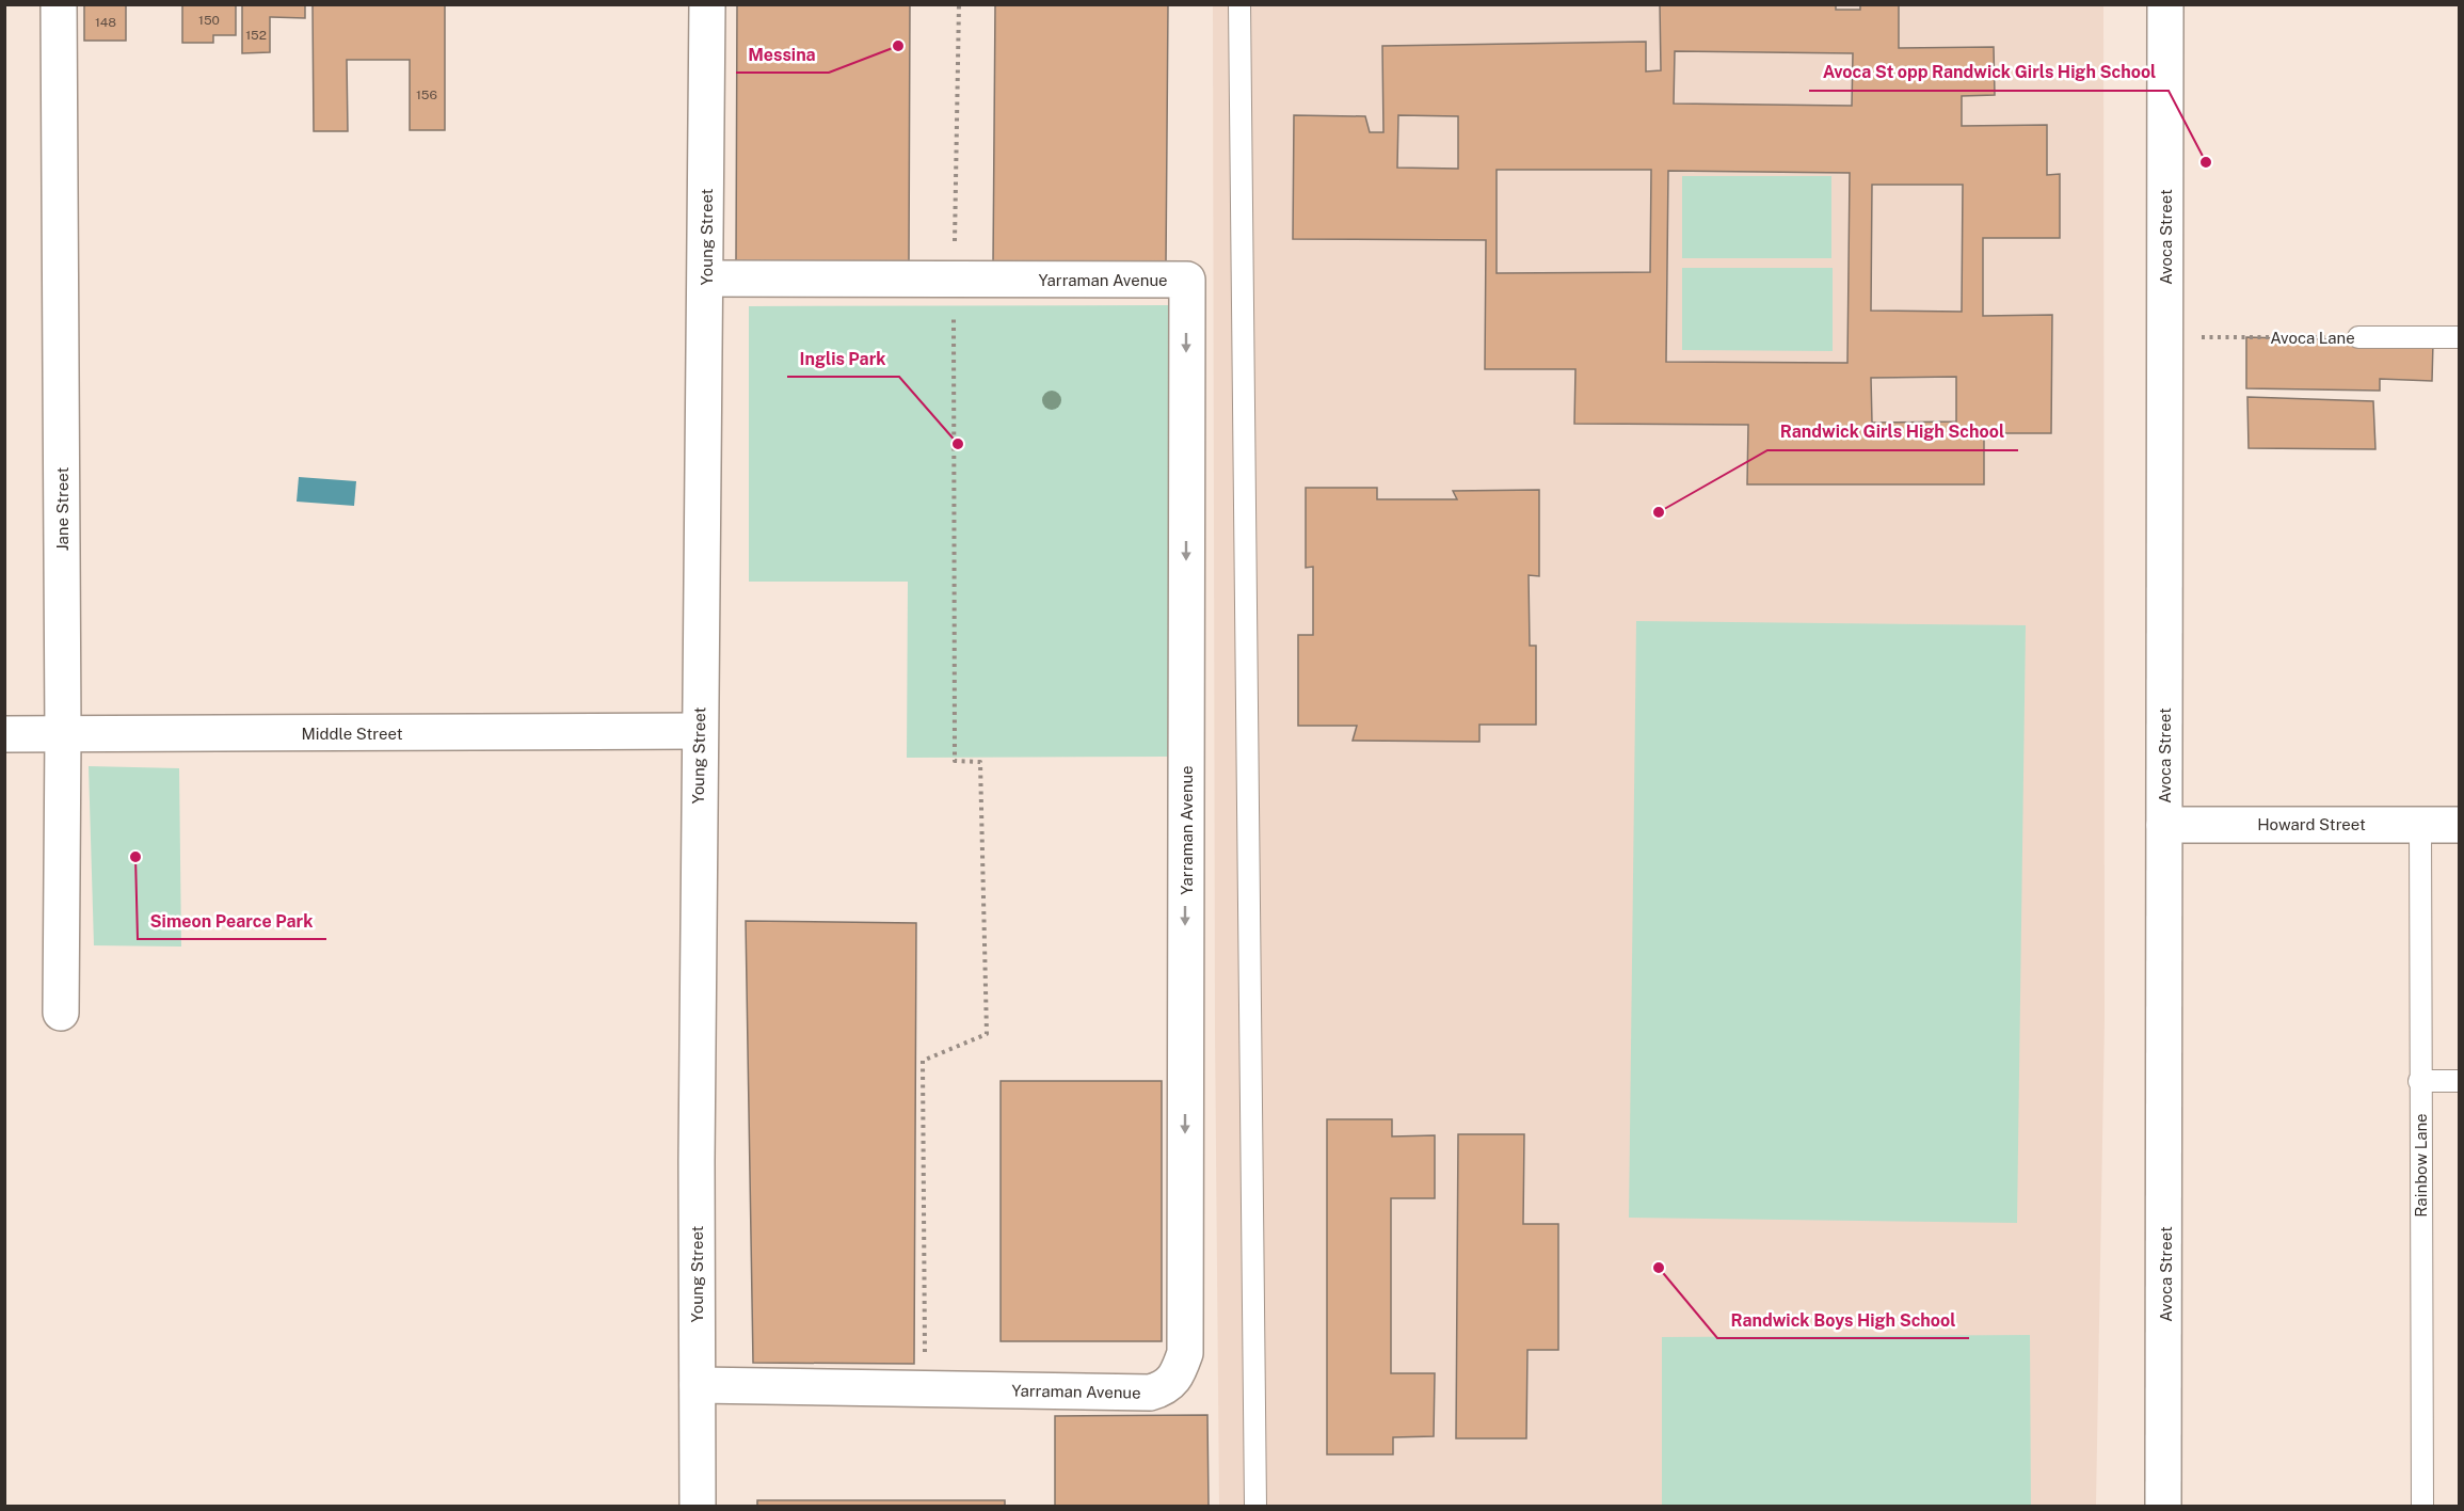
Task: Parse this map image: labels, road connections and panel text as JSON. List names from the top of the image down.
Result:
{
  "streets": {
    "street": [
      "Young Street",
      "Avoca Street",
      "Yarraman Avenue",
      "Jane Street",
      "Middle Street",
      "Howard Street"
    ],
    "lane": ["Avoca Lane", "Rainbow Lane"]
  },
  "crossings": [
    ["Young Street", "Yarraman Avenue"],
    ["Young Street", "Middle Street"],
    ["Avoca Street", "Avoca Lane"],
    ["Avoca Street", "Howard Street"],
    ["Jane Street", "Middle Street"],
    ["Howard Street", "Rainbow Lane"]
  ],
  "places": [
    "Messina",
    "Avoca St opp Randwick Girls High School",
    "Inglis Park",
    "Randwick Girls High School",
    "Simeon Pearce Park",
    "Randwick Boys High School"
  ],
  "house_numbers": [
    "150",
    "148",
    "152",
    "156"
  ]
}
